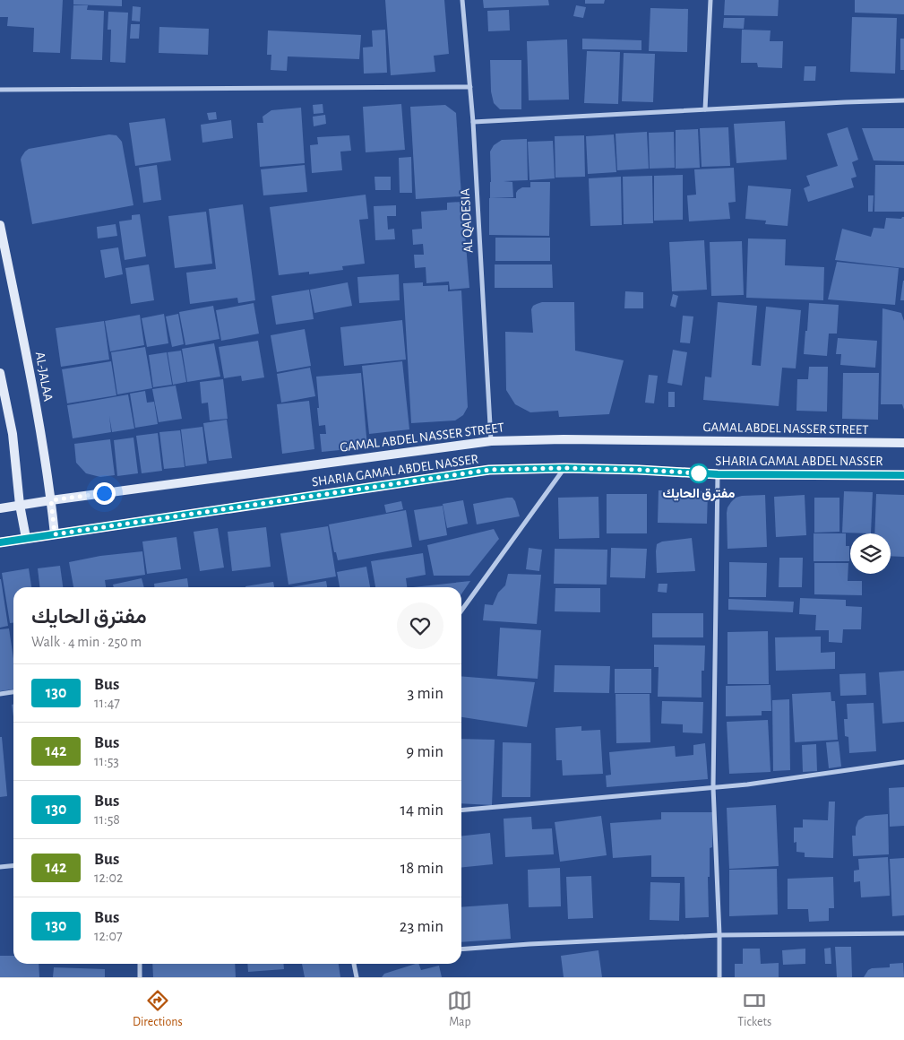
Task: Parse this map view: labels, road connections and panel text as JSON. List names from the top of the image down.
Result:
{
  "streets": {
    "main road": ["AL-JALAA", "GAMAL ABDEL NASSER STREET", "SHARIA GAMAL ABDEL NASSER"],
    "street": ["AL QADESIA"]
  },
  "crossings": [
    ["AL QADESIA", "GAMAL ABDEL NASSER STREET"],
    ["AL-JALAA", "GAMAL ABDEL NASSER STREET"],
    ["AL-JALAA", "SHARIA GAMAL ABDEL NASSER"]
  ],
  "places": ["مفترق الحايك"],
  "lines": ["bus line 130"],
  "page": {
    "heading": ["مفترق الحايك", "Walk · 4 min · 250 m"],
    "list": [
      {
        "mark": "130",
        "name": "Bus",
        "note": "11:47",
        "value": "3 min"
      },
      {
        "mark": "142",
        "name": "Bus",
        "note": "11:53",
        "value": "9 min"
      },
      {
        "mark": "130",
        "name": "Bus",
        "note": "11:58",
        "value": "14 min"
      },
      {
        "mark": "142",
        "name": "Bus",
        "note": "12:02",
        "value": "18 min"
      },
      {
        "mark": "130",
        "name": "Bus",
        "note": "12:07",
        "value": "23 min"
      }
    ],
    "tabs": ["Directions", "Map", "Tickets"]
  }
}
